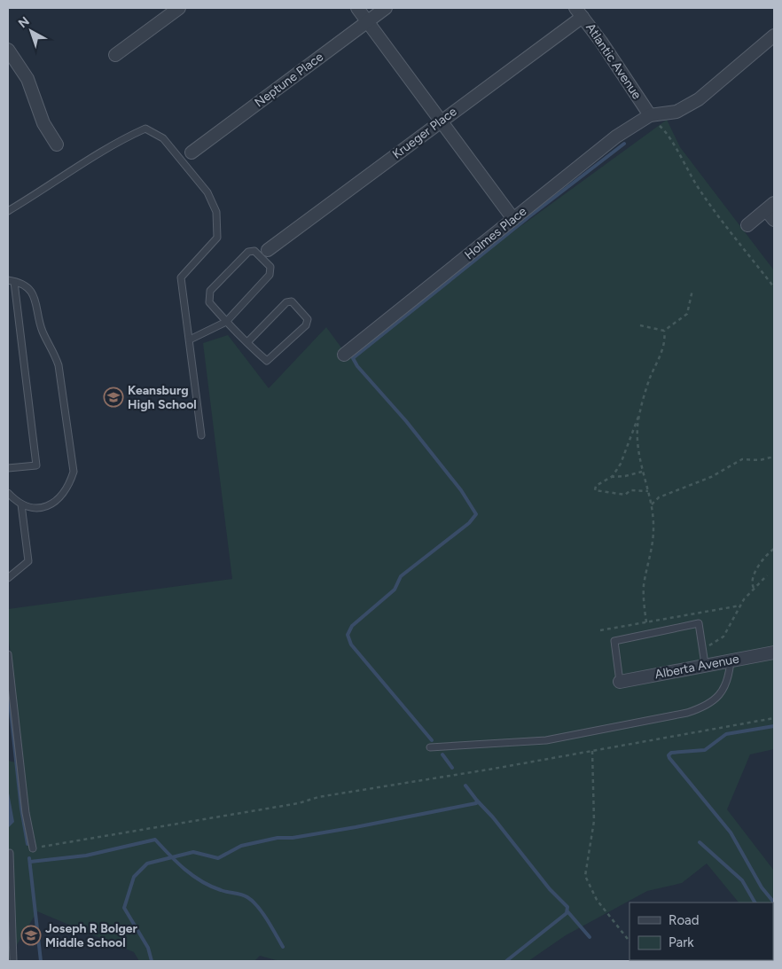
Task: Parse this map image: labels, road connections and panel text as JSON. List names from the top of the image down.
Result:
{
  "streets": {
    "street": [
      "Atlantic Avenue",
      "Neptune Place",
      "Krueger Place",
      "Holmes Place",
      "Alberta Avenue"
    ]
  },
  "crossings": [
    ["Atlantic Avenue", "Krueger Place"],
    ["Atlantic Avenue", "Holmes Place"]
  ],
  "places": {
    "school or university": ["Keansburg High School", "Joseph R Bolger Middle School"]
  },
  "legend": ["Road", "Park"],
  "north": "top left"
}
